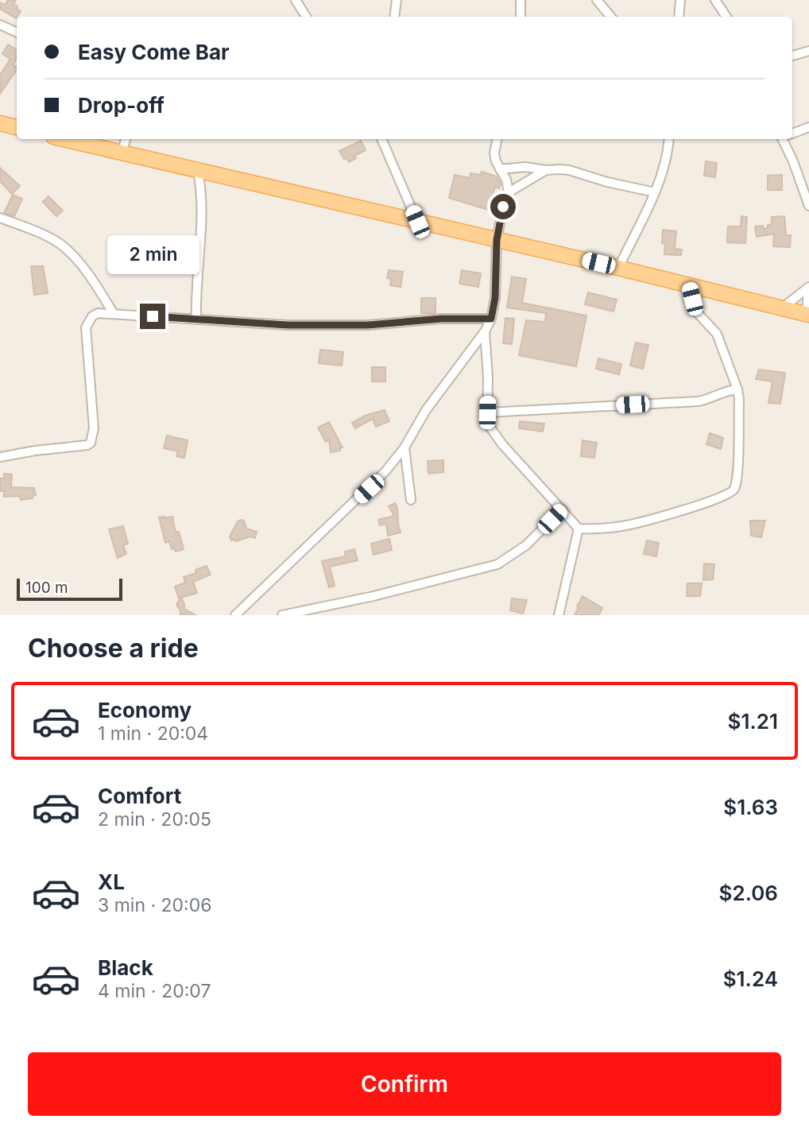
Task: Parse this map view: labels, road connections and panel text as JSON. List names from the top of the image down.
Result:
{
  "scale_bar": "100 m",
  "page": {
    "banner": ["Easy Come Bar", "Drop-off"],
    "bubble": "2 min",
    "scale": "100 m",
    "heading": "Choose a ride",
    "list": [
      {
        "name": "Economy",
        "note": "1 min · 20:04",
        "value": "$1.21"
      },
      {
        "name": "Comfort",
        "note": "2 min · 20:05",
        "value": "$1.63"
      },
      {
        "name": "XL",
        "note": "3 min · 20:06",
        "value": "$2.06"
      },
      {
        "name": "Black",
        "note": "4 min · 20:07",
        "value": "$1.24"
      }
    ],
    "buttons": "Confirm"
  }
}
